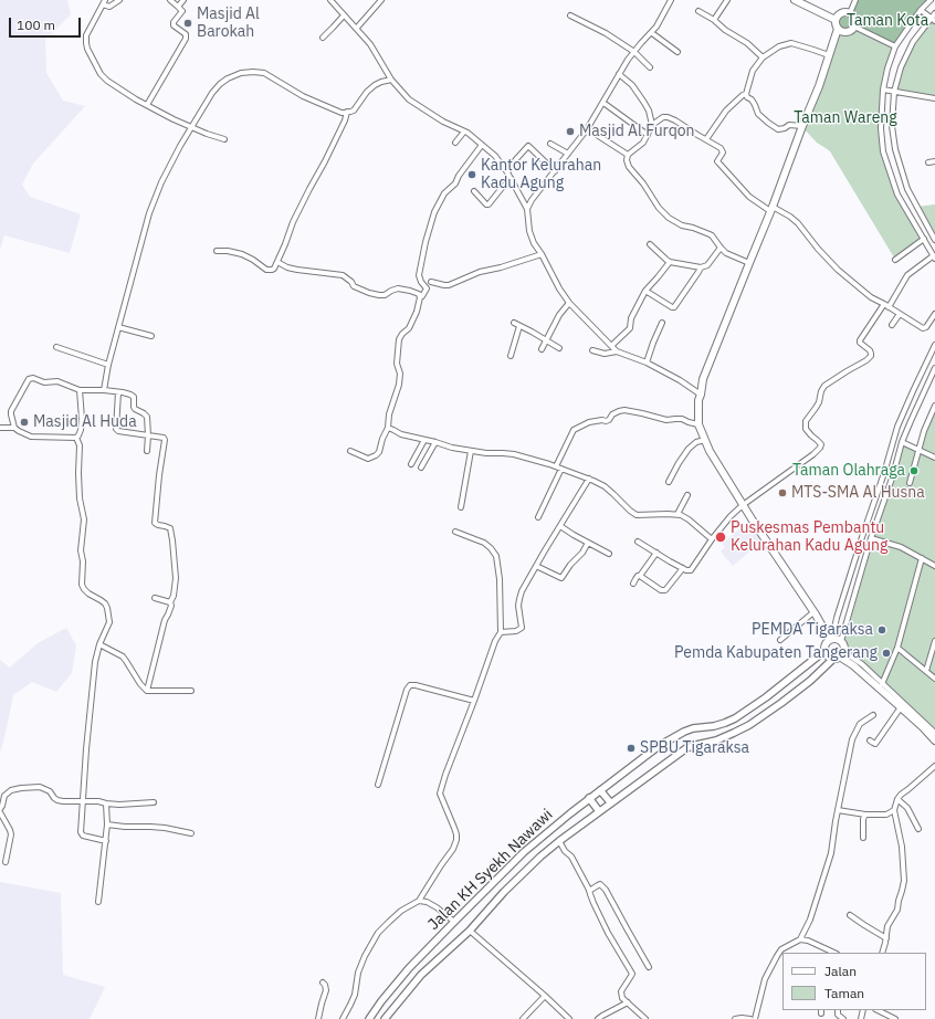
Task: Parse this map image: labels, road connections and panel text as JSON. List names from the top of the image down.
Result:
{
  "streets": {
    "main road": ["Jalan KH Syekh Nawawi"]
  },
  "parks": ["Taman Kota", "Taman Wareng"],
  "places": [
    "Masjid Al Barokah",
    "Masjid Al Furqon",
    "Kantor Kelurahan Kadu Agung",
    "Masjid Al Huda",
    "Taman Olahraga",
    "MTS-SMA Al Husna",
    "Puskesmas Pembantu Kelurahan Kadu Agung",
    "PEMDA Tigaraksa",
    "Pemda Kabupaten Tangerang",
    "SPBU Tigaraksa"
  ],
  "legend": ["Jalan", "Taman"],
  "scale_bar": "100 m"
}
